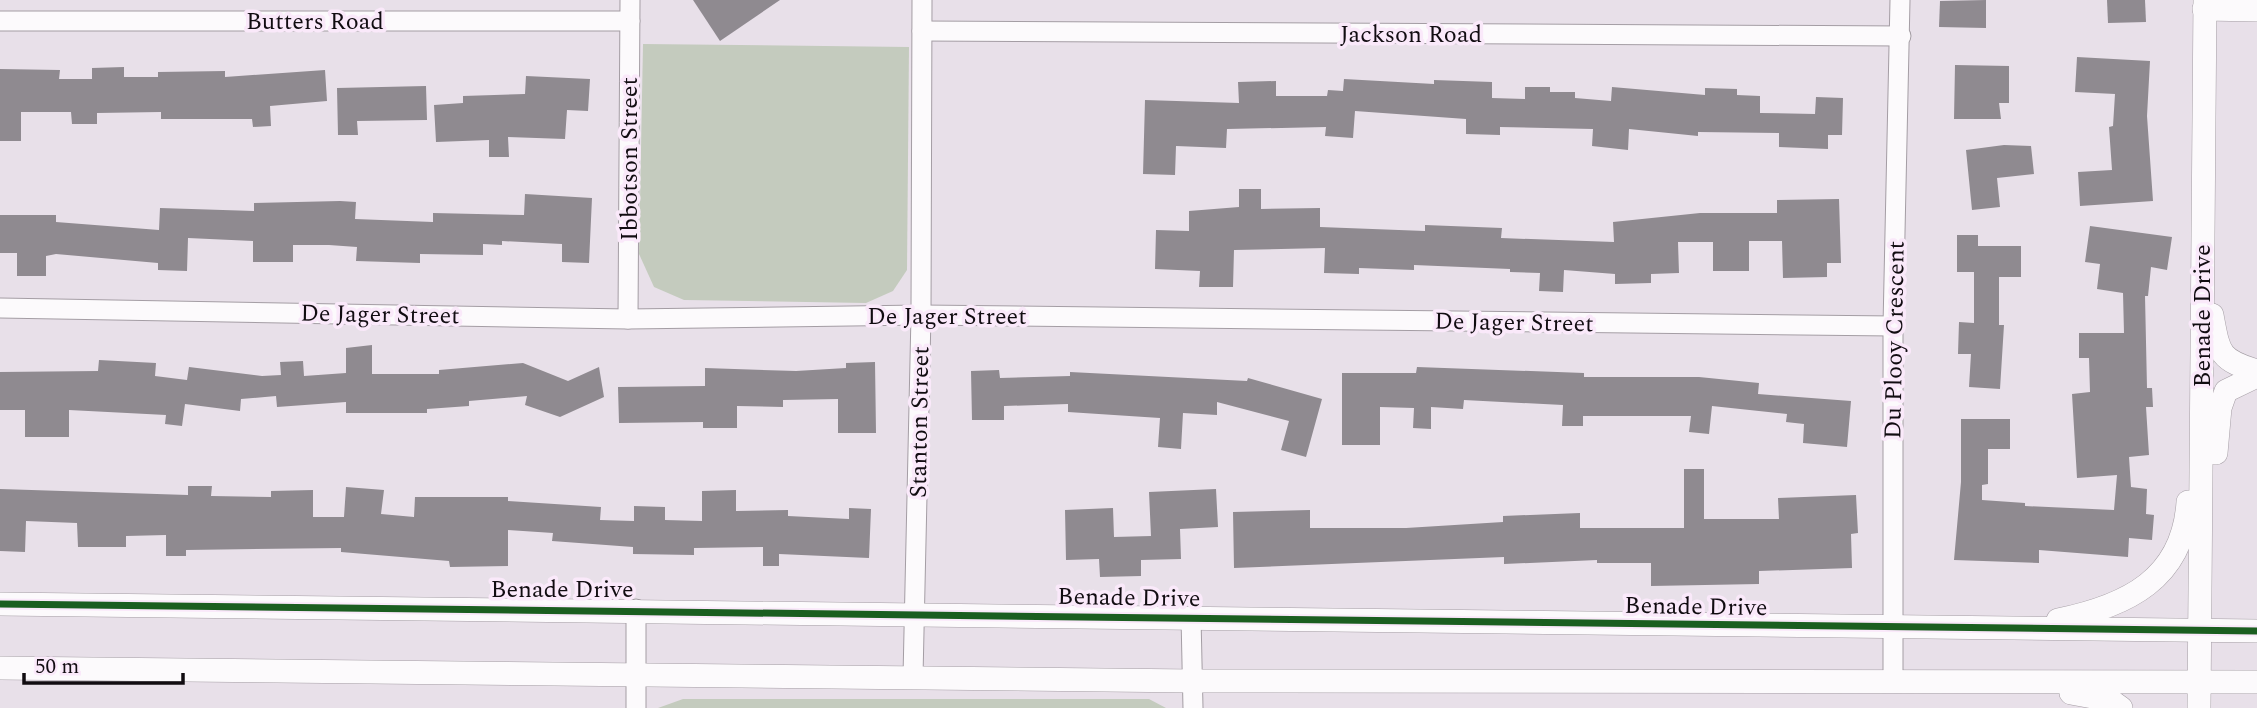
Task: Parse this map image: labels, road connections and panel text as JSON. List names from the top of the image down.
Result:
{
  "streets": {
    "street": [
      "Butters Road",
      "Jackson Road",
      "Ibbotson Street",
      "De Jager Street",
      "Benade Drive",
      "Du Plooy Crescent",
      "Stanton Street"
    ]
  },
  "crossings": [
    ["Butters Road", "Ibbotson Street"],
    ["Jackson Road", "Du Plooy Crescent"],
    ["Jackson Road", "Stanton Street"],
    ["Ibbotson Street", "De Jager Street"],
    ["De Jager Street", "Du Plooy Crescent"],
    ["De Jager Street", "Stanton Street"],
    ["Benade Drive", "Du Plooy Crescent"],
    ["Benade Drive", "Stanton Street"]
  ],
  "scale_bar": "50 m"
}
